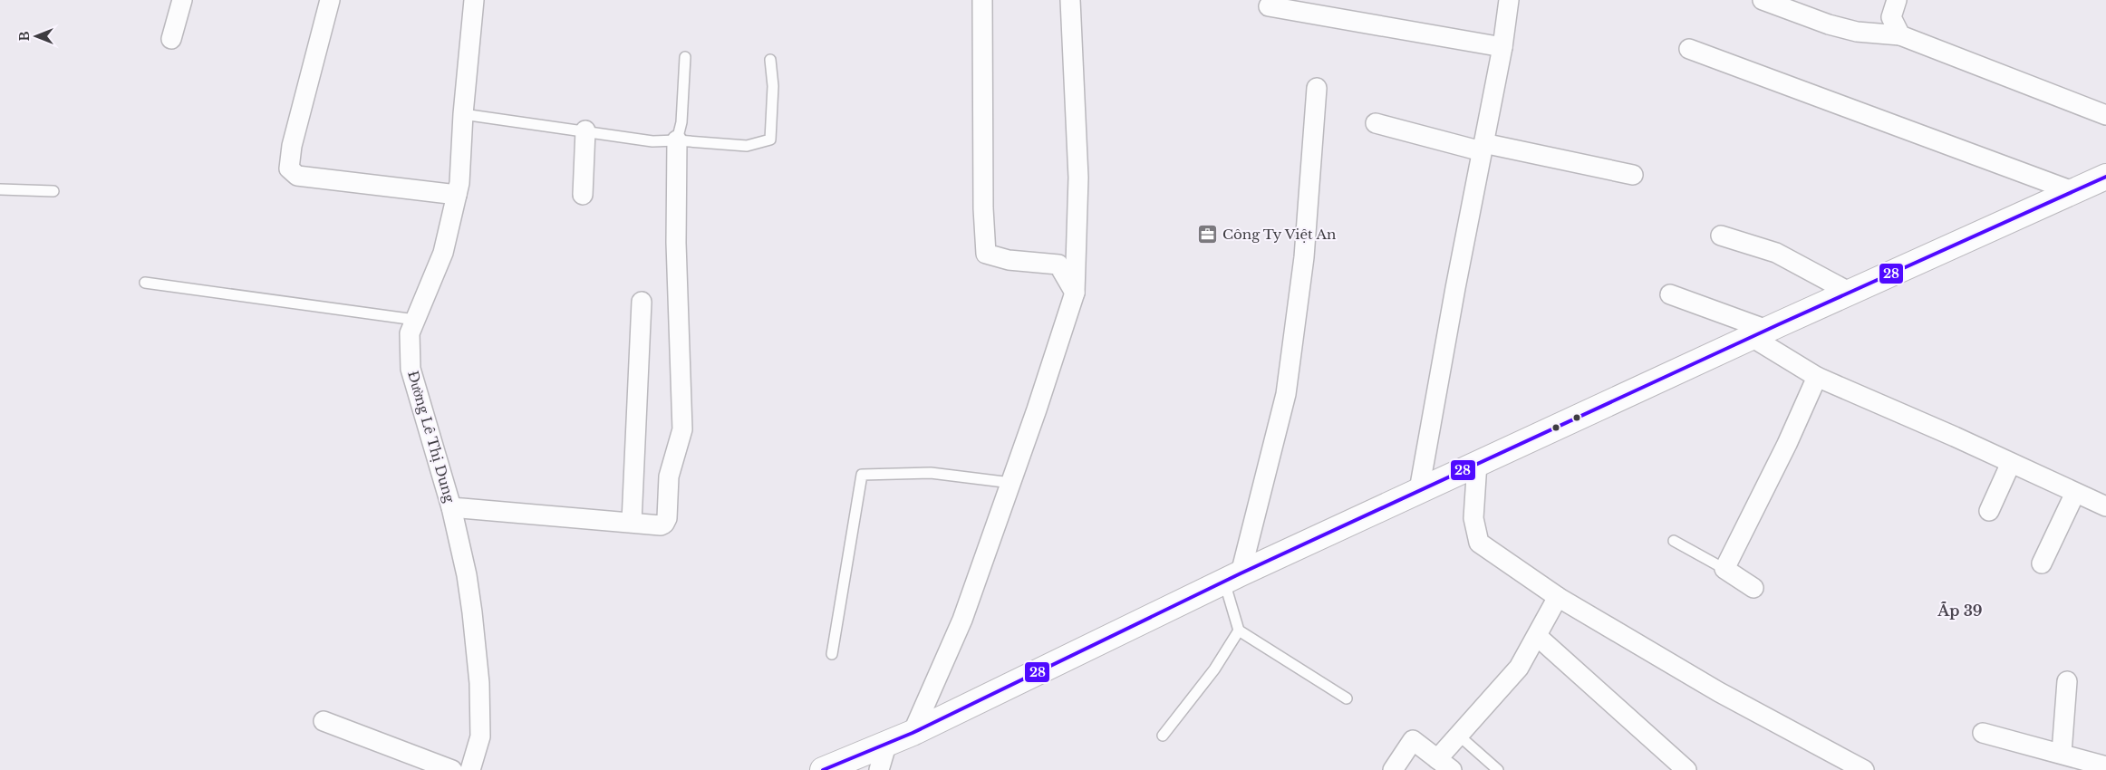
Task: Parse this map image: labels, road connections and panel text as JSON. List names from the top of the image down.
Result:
{
  "streets": {
    "street": ["Đường Lê Thị Dung"]
  },
  "districts": ["Ấp 39"],
  "places": {
    "office": ["Công Ty Việt An"]
  },
  "lines": ["transit line 28"],
  "north": "left"
}
